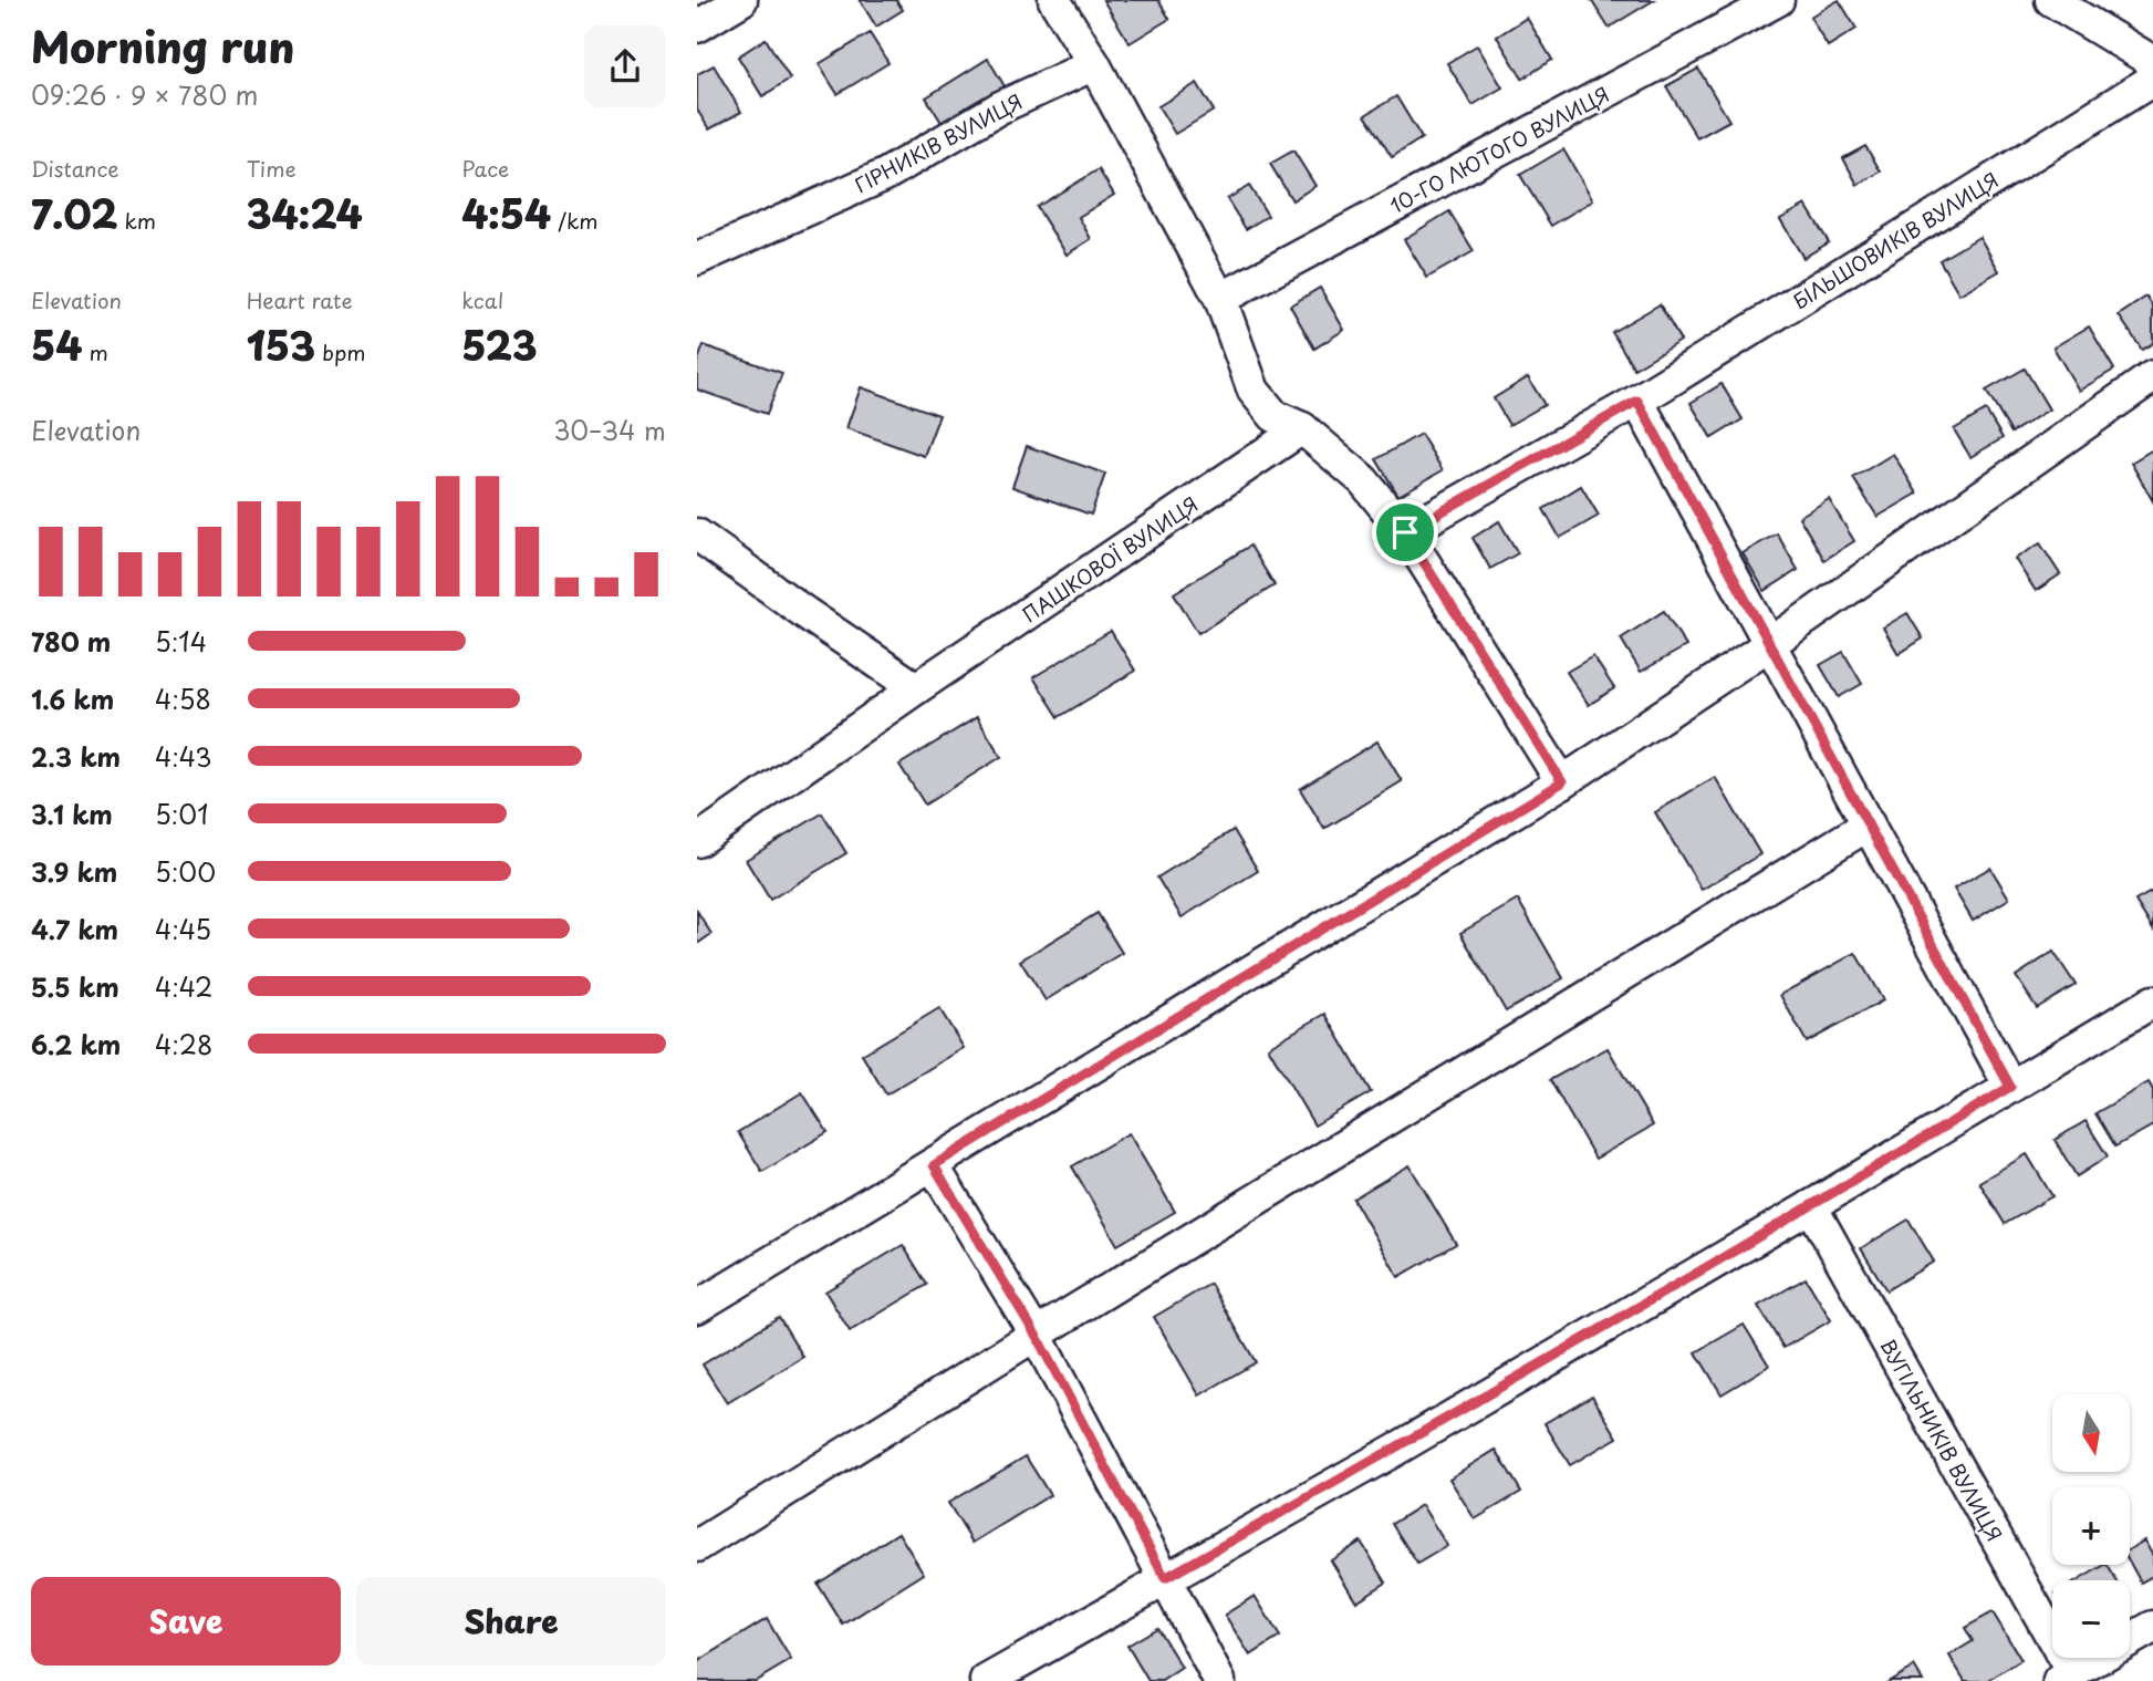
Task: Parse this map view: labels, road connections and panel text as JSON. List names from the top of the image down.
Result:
{
  "streets": {
    "street": [
      "ГІРНИКІВ ВУЛИЦЯ",
      "10-ГО ЛЮТОГО ВУЛИЦЯ",
      "БІЛЬШОВИКІВ ВУЛИЦЯ",
      "ПАШКОВОЇ ВУЛИЦЯ",
      "ВУГІЛЬНИКІВ ВУЛИЦЯ"
    ]
  },
  "north": "bottom",
  "page": {
    "heading": ["Morning run", "09:26 · 9 × 780 m"],
    "stats": [
      ["Distance", "7.02 km"],
      ["Time", "34:24"],
      ["Pace", "4:54 /km"],
      ["Elevation", "54 m"],
      ["Heart rate", "153 bpm"],
      ["kcal", "523"]
    ],
    "chart": ["Elevation", "30–34 m"],
    "list": [
      {
        "name": "780 m",
        "note": "5:14"
      },
      {
        "name": "1.6 km",
        "note": "4:58"
      },
      {
        "name": "2.3 km",
        "note": "4:43"
      },
      {
        "name": "3.1 km",
        "note": "5:01"
      },
      {
        "name": "3.9 km",
        "note": "5:00"
      },
      {
        "name": "4.7 km",
        "note": "4:45"
      },
      {
        "name": "5.5 km",
        "note": "4:42"
      },
      {
        "name": "6.2 km",
        "note": "4:28"
      }
    ],
    "map_buttons": ["+", "−"],
    "buttons": ["Save", "Share"]
  }
}
